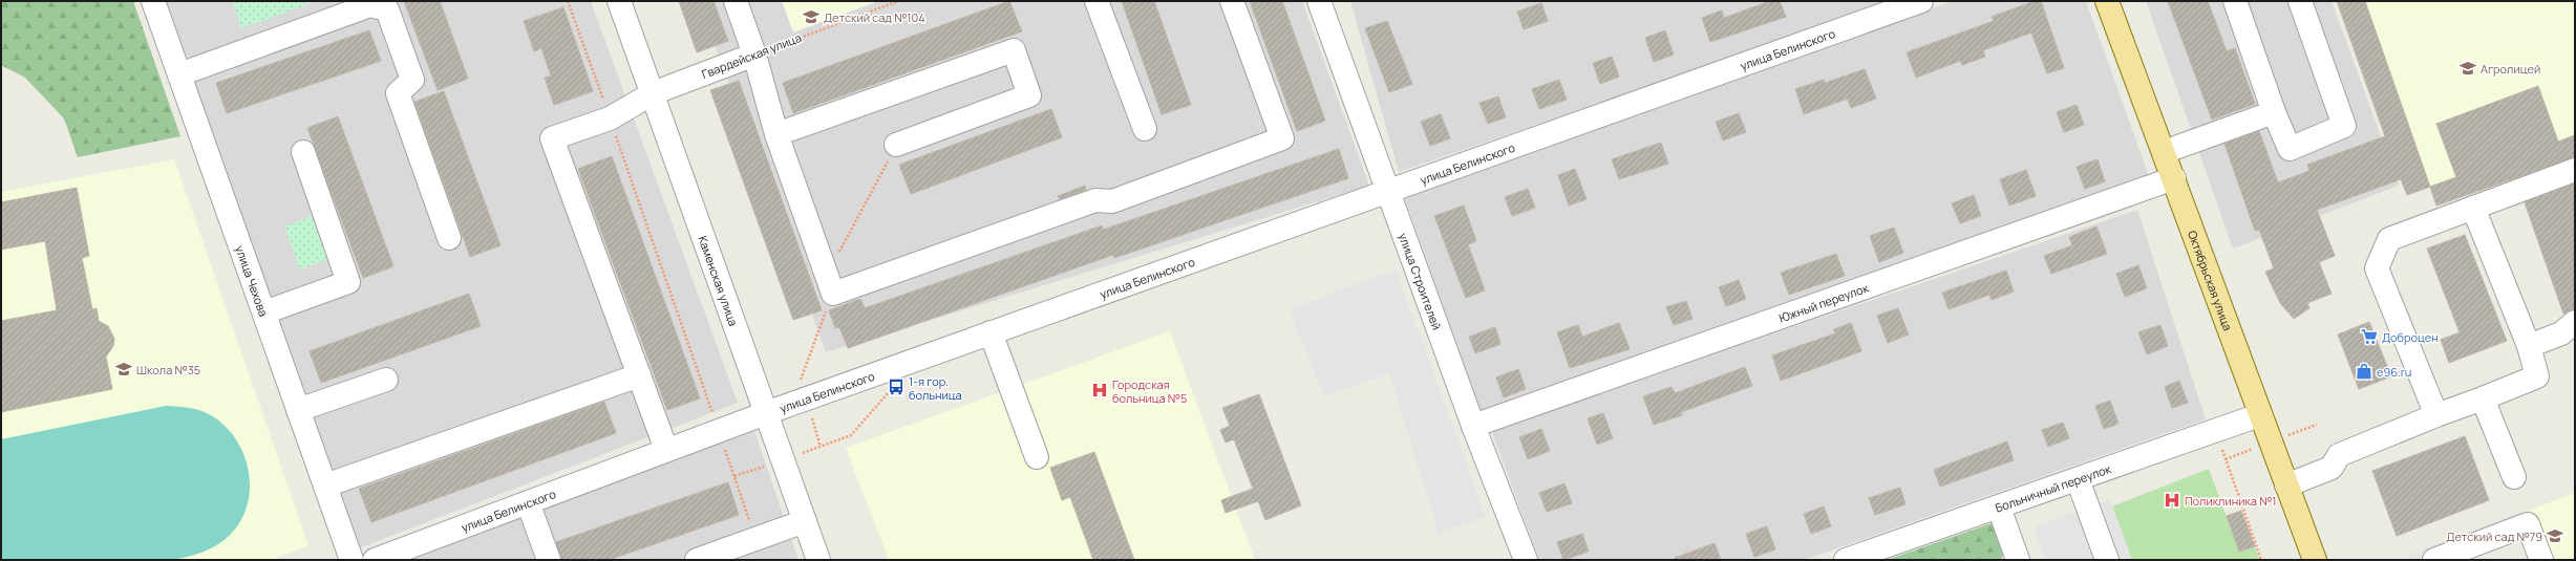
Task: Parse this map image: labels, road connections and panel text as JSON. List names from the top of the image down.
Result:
{
  "streets": {
    "main road": ["Октябрьская улица"],
    "street": [
      "улица Белинского",
      "Гвардейская улица",
      "улица Чехова",
      "Каменская улица",
      "улица Строителей",
      "Южный переулок",
      "Больничный переулок"
    ]
  },
  "crossings": [
    ["улица Белинского", "Каменская улица"],
    ["улица Белинского", "улица Строителей"],
    ["Гвардейская улица", "Каменская улица"],
    ["улица Строителей", "Южный переулок"],
    ["Октябрьская улица", "Южный переулок"],
    ["Октябрьская улица", "Больничный переулок"]
  ],
  "places": {
    "school or university": [
      "Детский сад №104",
      "Агролицей",
      "Школа №35",
      "Детский сад №79"
    ],
    "supermarket": ["Доброцен"],
    "shop": ["e96.ru"],
    "bus stop": ["1-я гор. больница"],
    "hospital": ["Городская больница №5", "Поликлиника №1"]
  }
}
